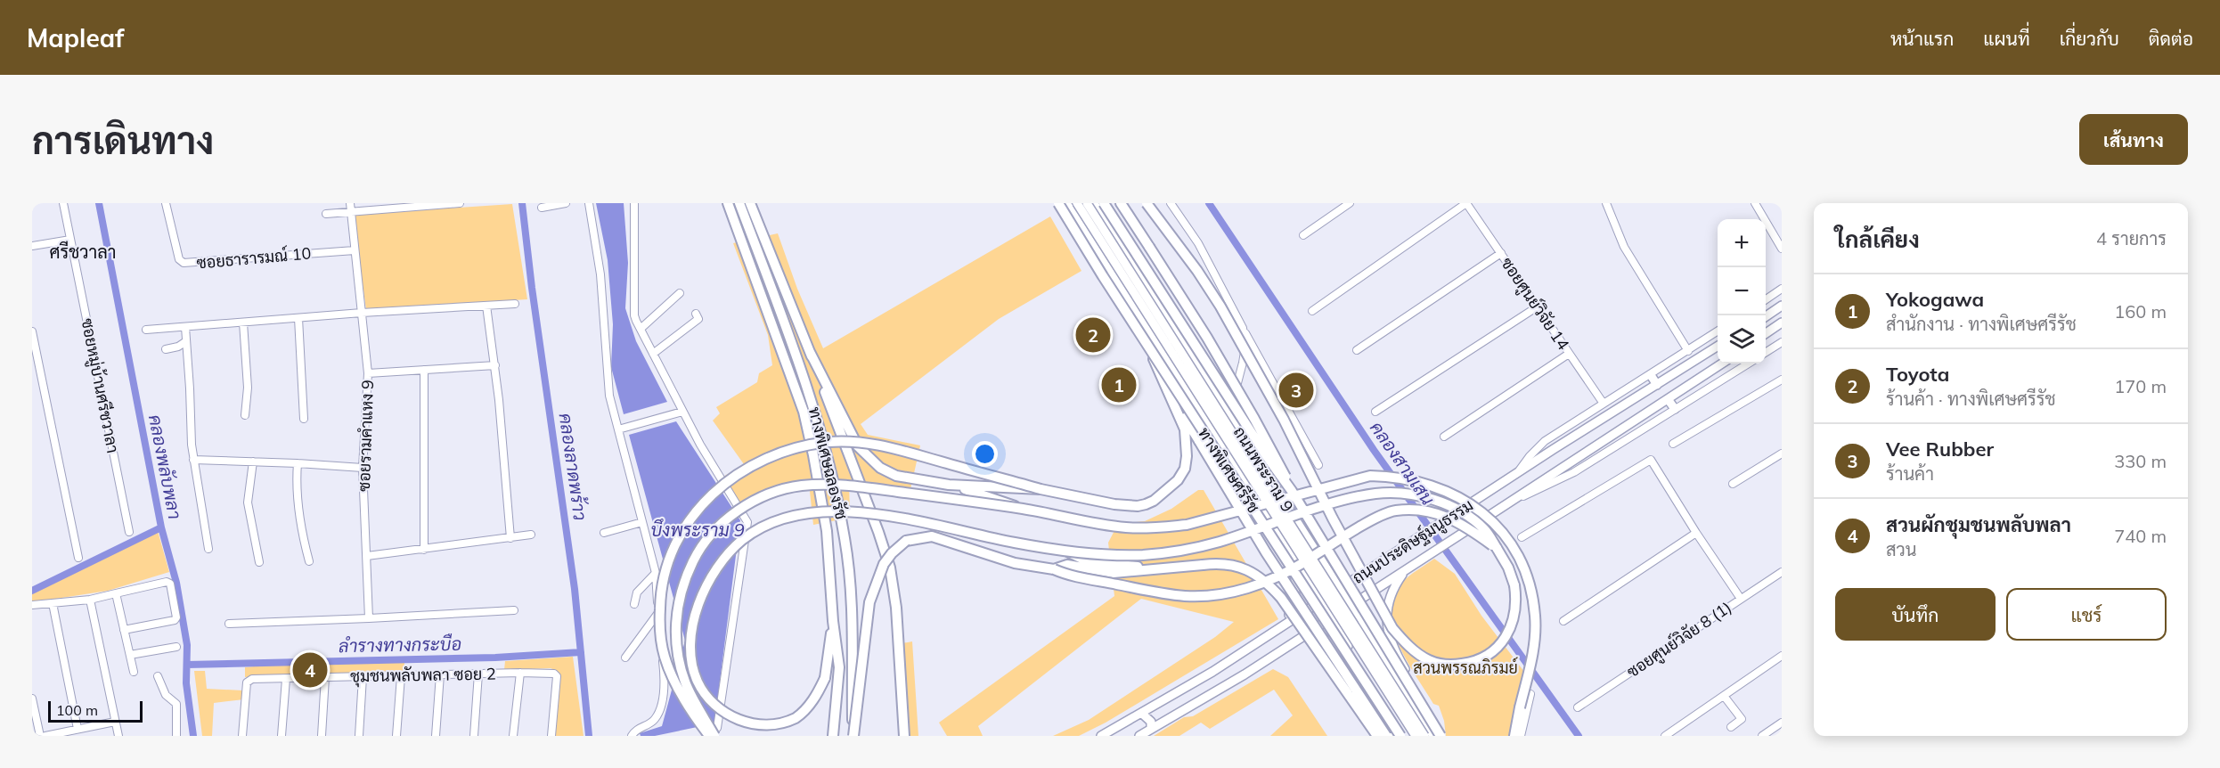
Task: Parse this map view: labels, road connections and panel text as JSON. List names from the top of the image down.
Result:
{
  "streets": {
    "highway": ["ทางพิเศษฉลองรัช", "ทางพิเศษศรีรัช"],
    "main road": ["ถนนพระราม 9", "ถนนประดิษฐ์มนูธรรม"],
    "street": [
      "ซอยธารารมณ์ 10",
      "ซอยศูนย์วิจัย 14",
      "ซอยหมู่บ้านศรีชวาลา",
      "ซอยรามคำแหง 9",
      "ซอยศูนย์วิจัย 8 (1)",
      "ชุมชนพลับพลา ซอย 2"
    ]
  },
  "crossings": [
    ["ซอยธารารมณ์ 10", "ซอยรามคำแหง 9"],
    ["ถนนพระราม 9", "ถนนประดิษฐ์มนูธรรม"]
  ],
  "districts": ["ศรีชวาลา"],
  "water": [
    "คลองสามเสน",
    "คลองพลับพลา",
    "คลองลาดพร้าว",
    "บึงพระราม 9",
    "ลำรางทางกระบือ"
  ],
  "parks": ["สวนพรรณภิรมย์"],
  "scale_bar": "100 m",
  "page": {
    "header": "Mapleaf",
    "nav": [
      "หน้าแรก",
      "แผนที่",
      "เกี่ยวกับ",
      "ติดต่อ"
    ],
    "title": "การเดินทาง",
    "buttons": [
      "เส้นทาง",
      ["บันทึก", "แชร์"]
    ],
    "heading": ["ใกล้เคียง", "4 รายการ"],
    "map_buttons": ["+", "−"],
    "list": [
      {
        "mark": "1",
        "name": "Yokogawa",
        "note": "สำนักงาน · ทางพิเศษศรีรัช",
        "value": "160 m"
      },
      {
        "mark": "2",
        "name": "Toyota",
        "note": "ร้านค้า · ทางพิเศษศรีรัช",
        "value": "170 m"
      },
      {
        "mark": "3",
        "name": "Vee Rubber",
        "note": "ร้านค้า",
        "value": "330 m"
      },
      {
        "mark": "4",
        "name": "สวนผักชุมชนพลับพลา",
        "note": "สวน",
        "value": "740 m"
      }
    ],
    "pins": [
      "2",
      "1",
      "3",
      "4"
    ],
    "scale": "100 m"
  }
}
